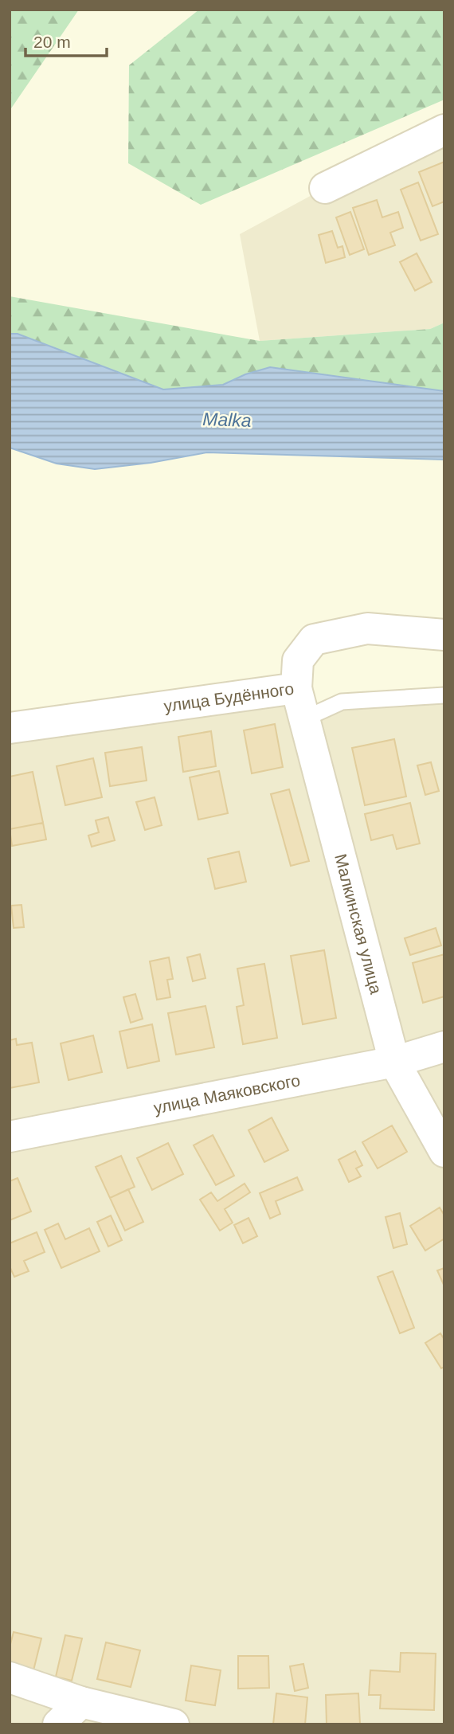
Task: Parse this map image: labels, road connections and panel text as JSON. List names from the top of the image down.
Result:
{
  "streets": {
    "street": ["улица Будённого", "Малкинская улица", "улица Маяковского"]
  },
  "crossings": [
    ["улица Будённого", "Малкинская улица"],
    ["Малкинская улица", "улица Маяковского"]
  ],
  "water": ["Malka"],
  "scale_bar": "20 m"
}
